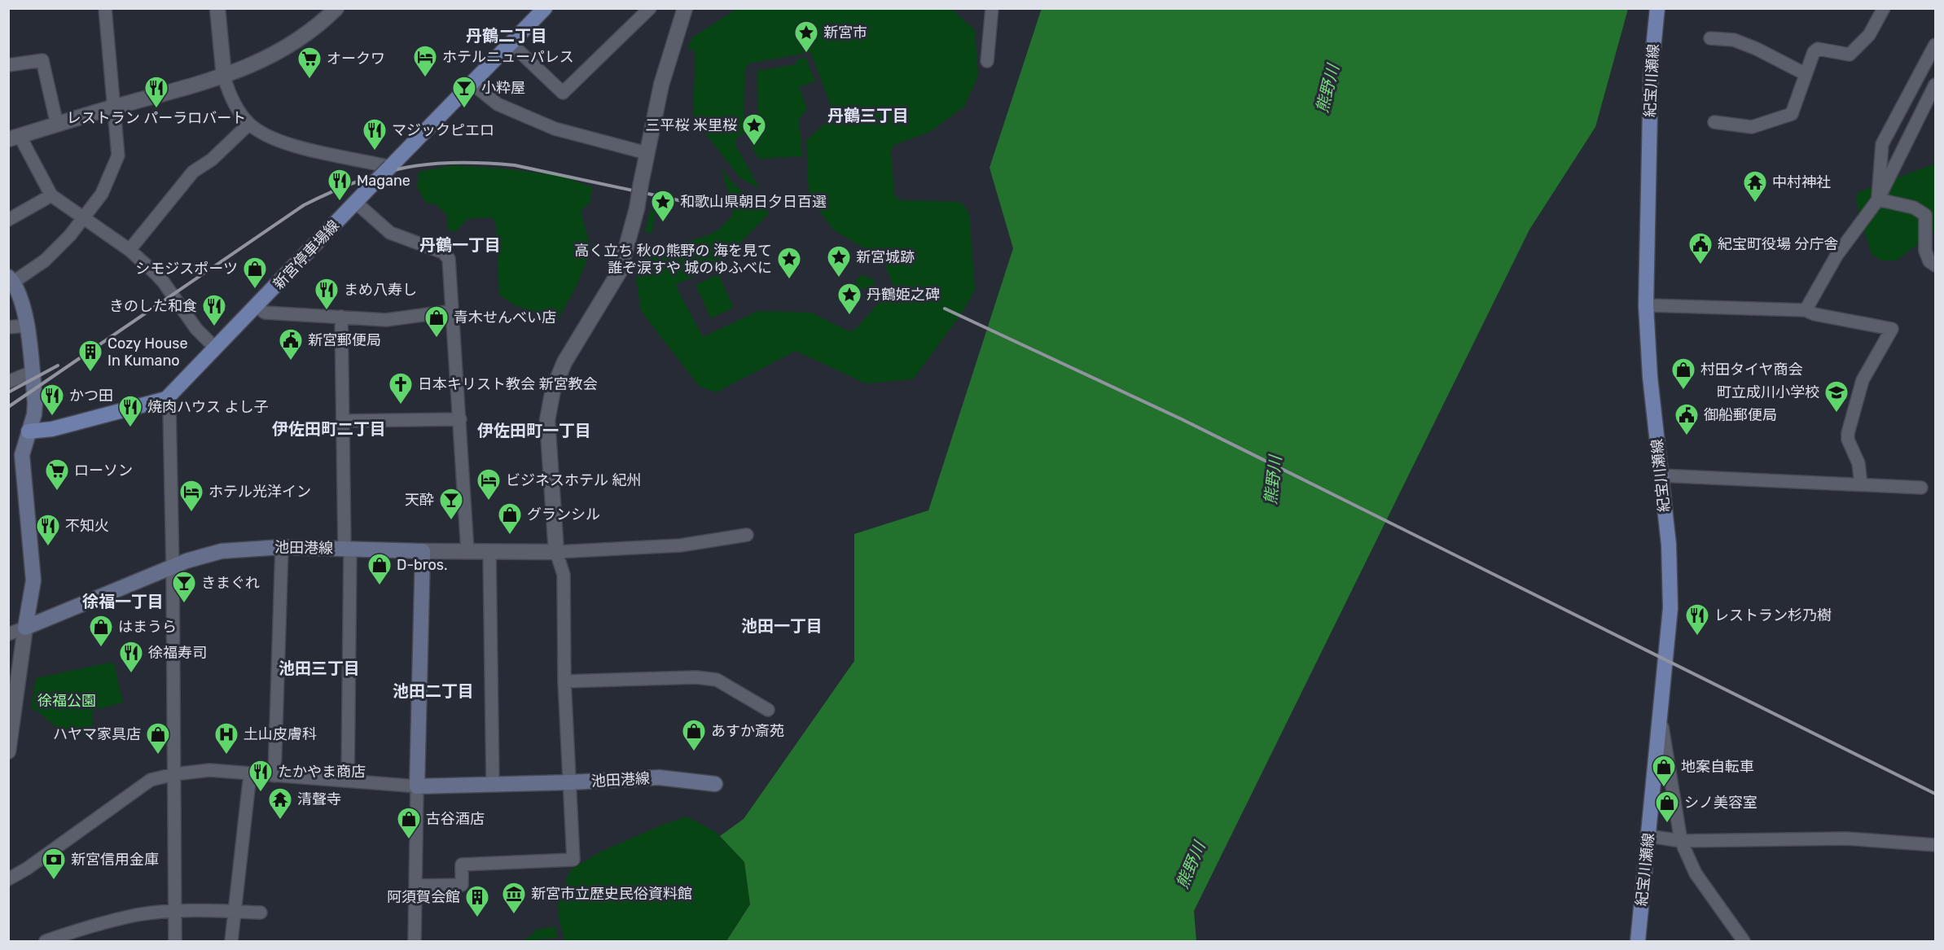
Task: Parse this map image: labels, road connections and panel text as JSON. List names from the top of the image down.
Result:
{
  "streets": {
    "main road": ["紀宝川瀬線", "新宮停車場線", "池田港線"]
  },
  "districts": [
    "丹鶴二丁目",
    "丹鶴三丁目",
    "丹鶴一丁目",
    "伊佐田町二丁目",
    "伊佐田町一丁目",
    "徐福一丁目",
    "池田一丁目",
    "池田三丁目",
    "池田二丁目"
  ],
  "water": ["熊野川"],
  "parks": ["徐福公園"],
  "places": {
    "place": [
      "新宮市",
      "三平桜 米里桜",
      "和歌山県朝日夕日百選",
      "新宮城跡",
      "高く立ち 秋の熊野の 海を見て 誰ぞ涙すや 城のゆふべに",
      "丹鶴姫之碑"
    ],
    "hotel": ["ホテルニューパレス", "ビジネスホテル 紀州", "ホテル光洋イン"],
    "supermarket": ["オークワ", "ローソン"],
    "restaurant": [
      "レストラン パーラロバート",
      "マジックピエロ",
      "Magane",
      "まめ八寿し",
      "きのした和食",
      "かつ田",
      "焼肉ハウス よし子",
      "不知火",
      "レストラン杉乃樹",
      "徐福寿司",
      "たかやま商店"
    ],
    "bar": ["小粋屋", "天酔", "きまぐれ"],
    "temple": ["中村神社", "清聲寺"],
    "public building": ["紀宝町役場 分庁舎", "新宮郵便局", "御船郵便局"],
    "shop": [
      "シモジスポーツ",
      "青木せんべい店",
      "村田タイヤ商会",
      "グランシル",
      "D-bros.",
      "はまうら",
      "あすか斎苑",
      "ハヤマ家具店",
      "地案自転車",
      "シノ美容室",
      "古谷酒店"
    ],
    "building": ["Cozy House In Kumano", "阿須賀会館"],
    "church": ["日本キリスト教会 新宮教会"],
    "school or university": ["町立成川小学校"],
    "hospital": ["土山皮膚科"],
    "bank": ["新宮信用金庫"],
    "museum": ["新宮市立歴史民俗資料館"]
  }
}
